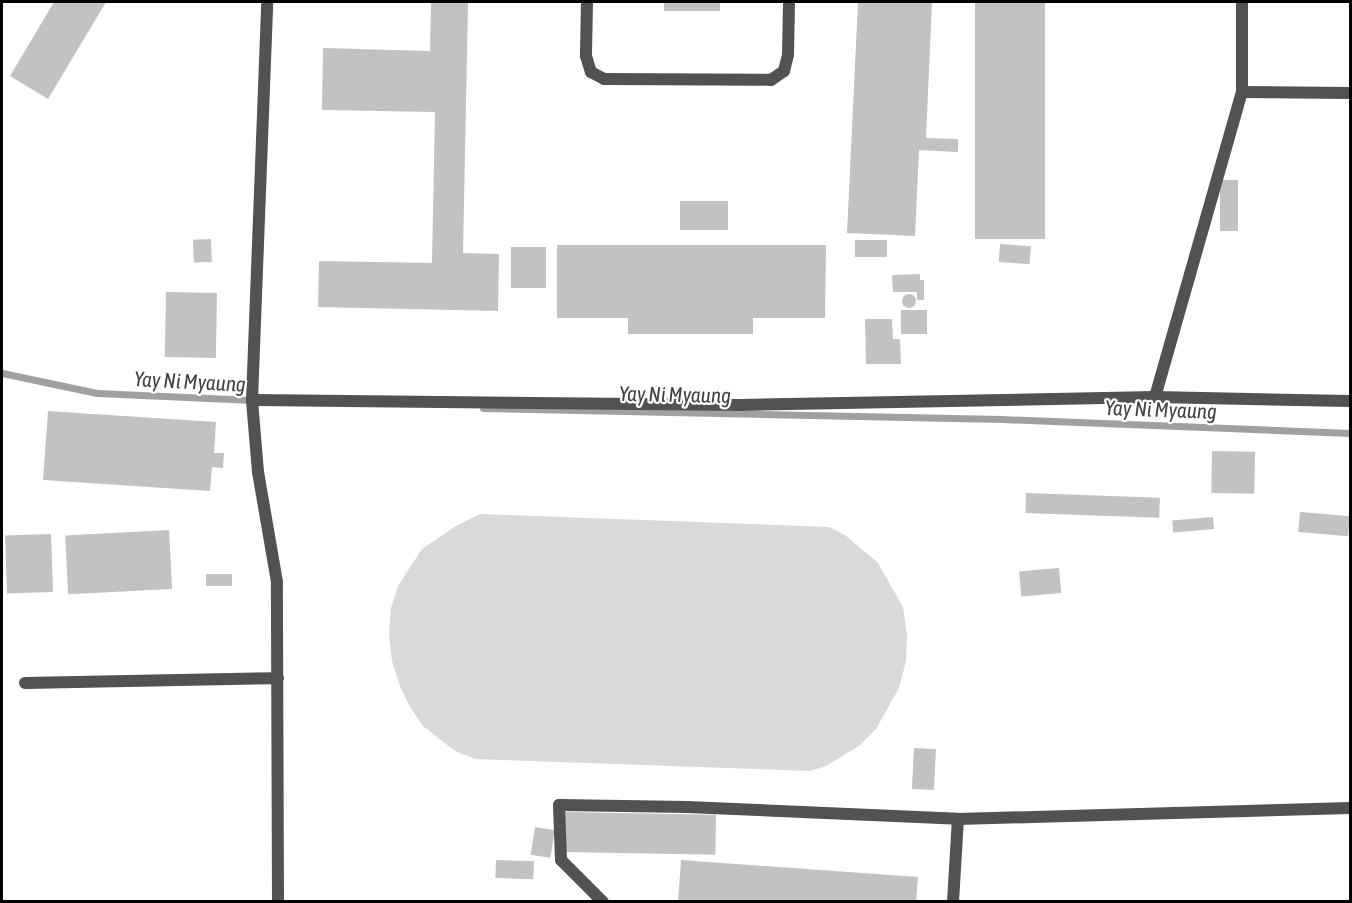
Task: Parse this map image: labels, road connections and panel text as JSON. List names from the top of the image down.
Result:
{
  "water": ["Yay Ni Myaung"]
}
